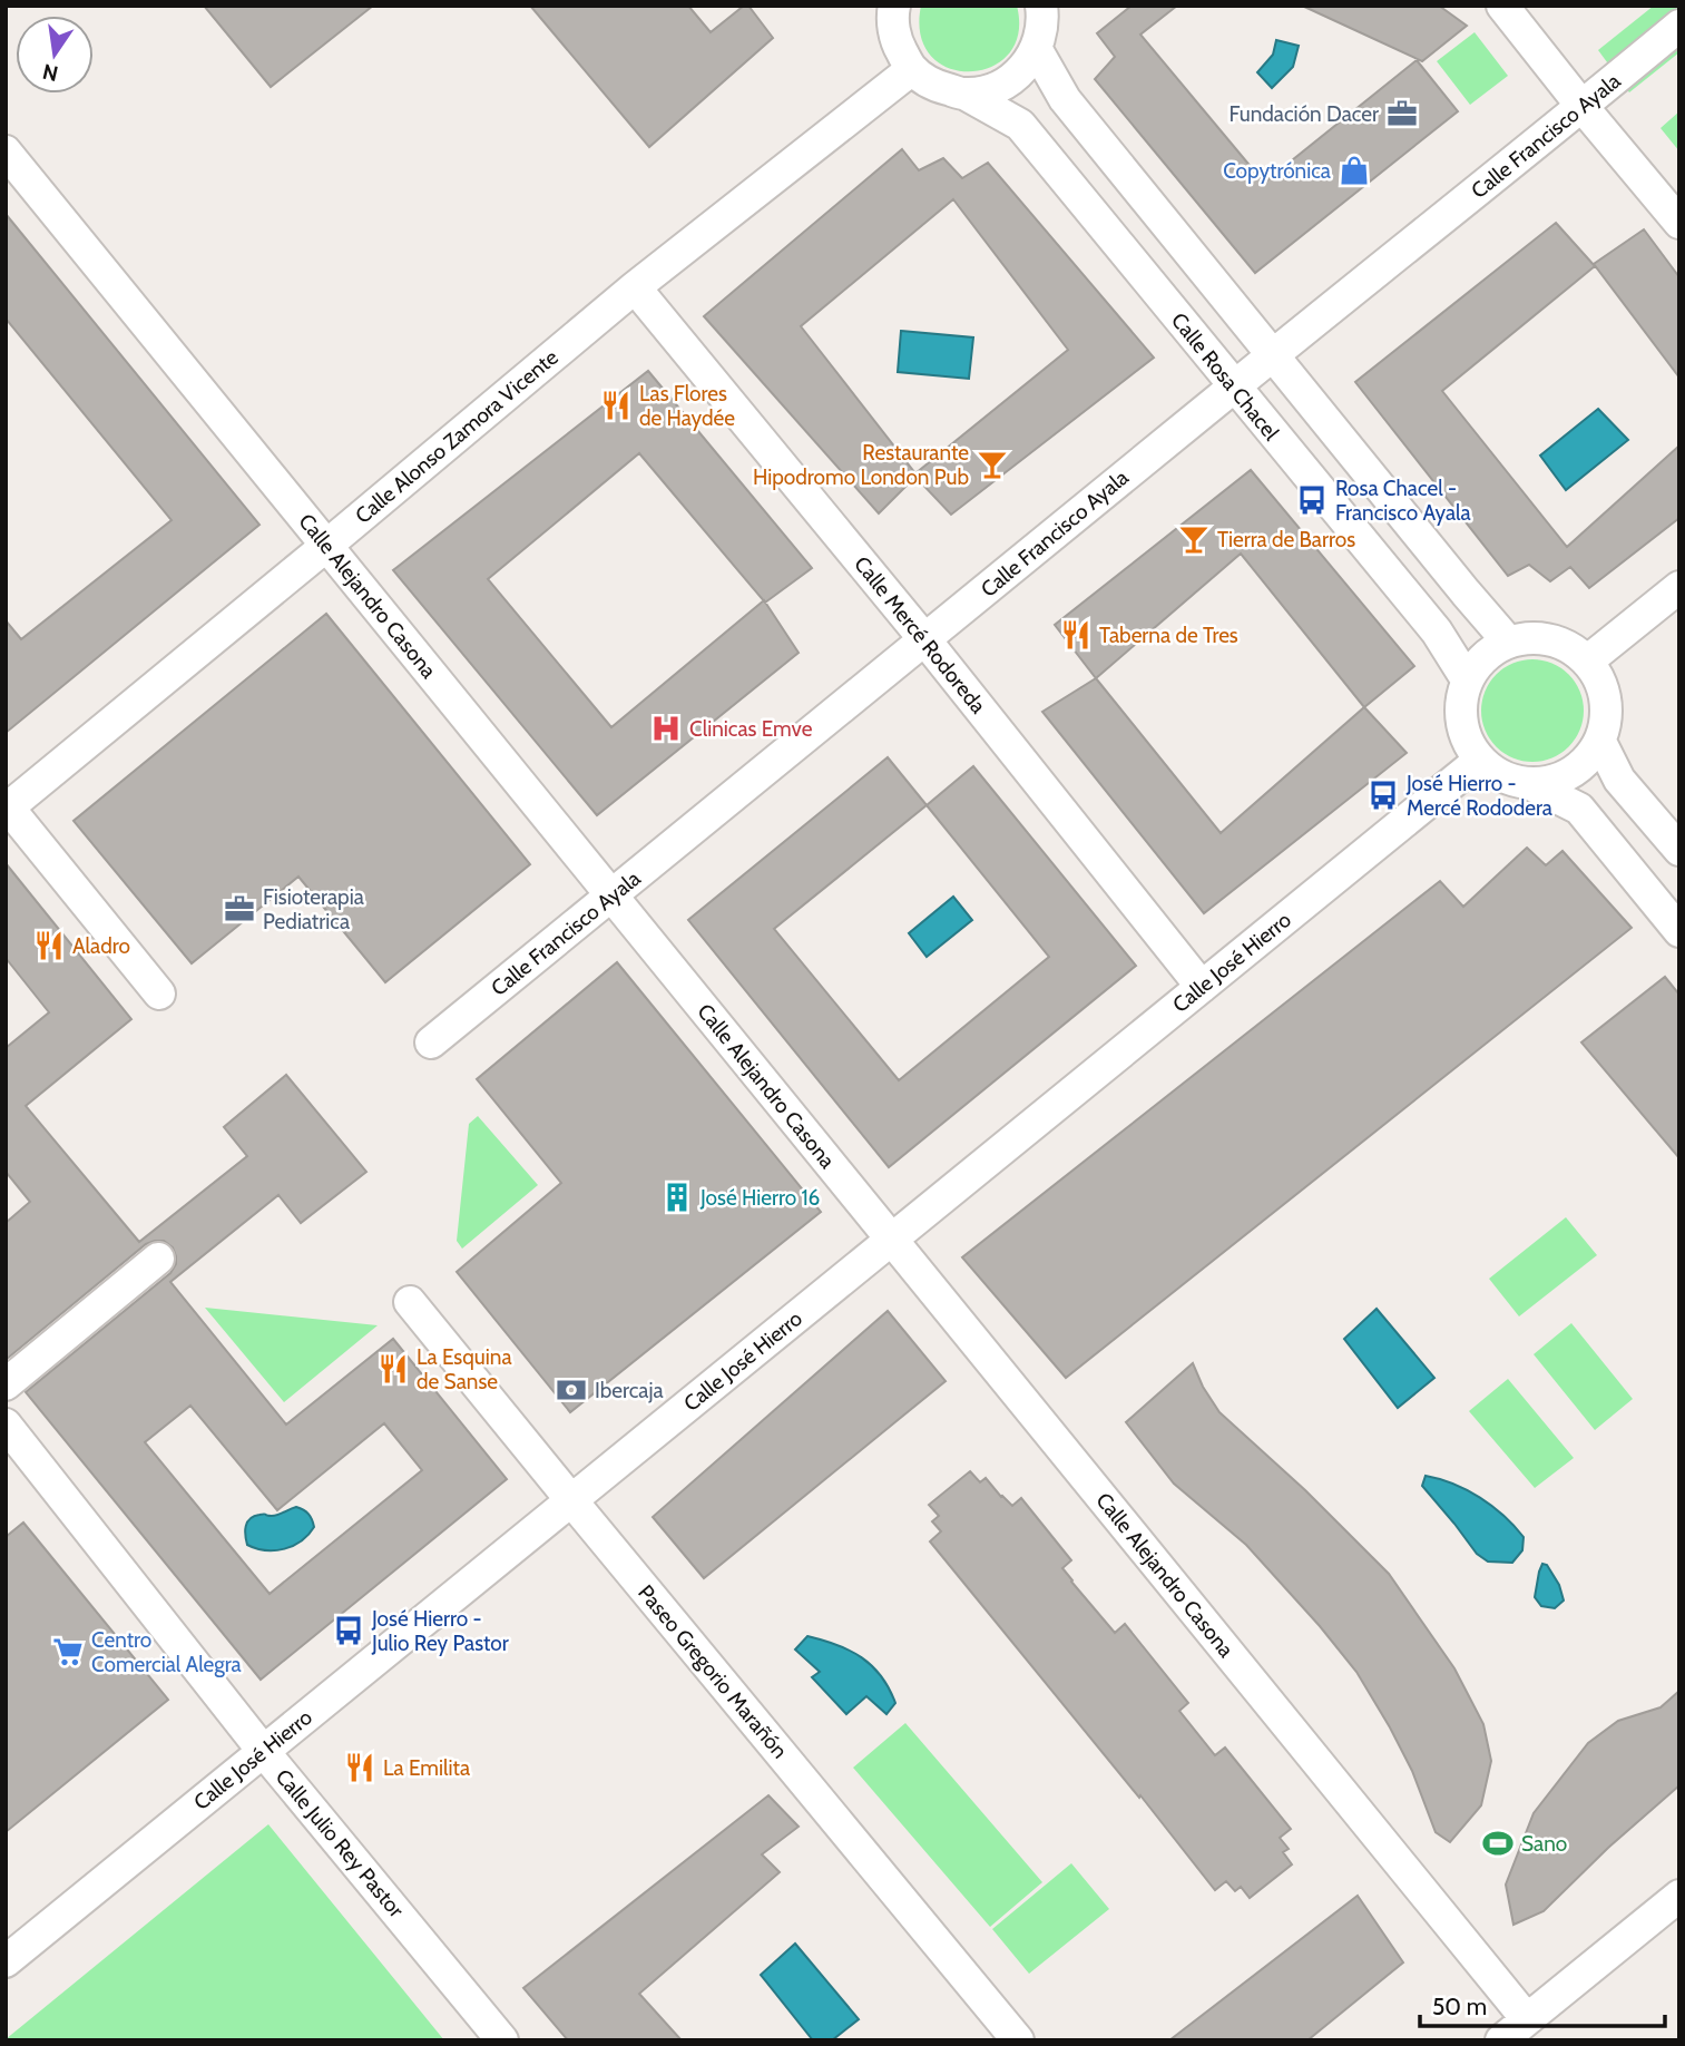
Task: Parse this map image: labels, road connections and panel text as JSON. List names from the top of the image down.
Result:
{
  "streets": {
    "street": [
      "Calle Francisco Ayala",
      "Calle Rosa Chacel",
      "Calle Alonso Zamora Vicente",
      "Calle Alejandro Casona",
      "Calle Mercé Rodoreda",
      "Calle José Hierro",
      "Paseo Gregorio Marañón",
      "Calle Julio Rey Pastor"
    ]
  },
  "crossings": [
    ["Calle Francisco Ayala", "Calle Rosa Chacel"],
    ["Calle Francisco Ayala", "Calle Alejandro Casona"],
    ["Calle Francisco Ayala", "Calle Mercé Rodoreda"],
    ["Calle Rosa Chacel", "Calle Alonso Zamora Vicente"],
    ["Calle Rosa Chacel", "Calle José Hierro"],
    ["Calle Alonso Zamora Vicente", "Calle Alejandro Casona"],
    ["Calle Alonso Zamora Vicente", "Calle Mercé Rodoreda"],
    ["Calle Alejandro Casona", "Calle José Hierro"],
    ["Calle Mercé Rodoreda", "Calle José Hierro"],
    ["Calle José Hierro", "Paseo Gregorio Marañón"],
    ["Calle José Hierro", "Calle Julio Rey Pastor"]
  ],
  "places": {
    "office": ["Fundación Dacer", "Fisioterapia Pediatrica"],
    "shop": ["Copytrónica"],
    "restaurant": [
      "Las Flores de Haydée",
      "Taberna de Tres",
      "Aladro",
      "La Esquina de Sanse",
      "La Emilita"
    ],
    "bar": ["Restaurante Hipodromo London Pub", "Tierra de Barros"],
    "bus stop": ["Rosa Chacel - Francisco Ayala", "José Hierro - Mercé Rododera", "José Hierro - Julio Rey Pastor"],
    "hospital": ["Clinicas Emve"],
    "building": ["José Hierro 16"],
    "bank": ["Ibercaja"],
    "supermarket": ["Centro Comercial Alegra"],
    "sports": ["Sano"]
  },
  "scale_bar": "50 m",
  "north": "bottom"
}
